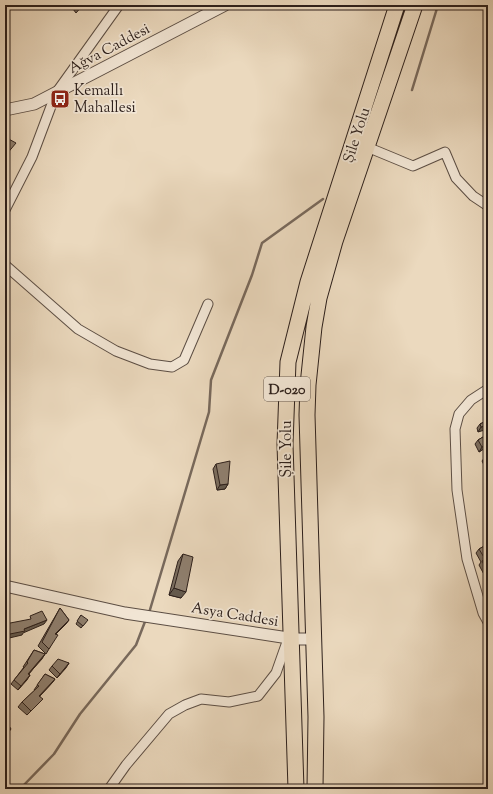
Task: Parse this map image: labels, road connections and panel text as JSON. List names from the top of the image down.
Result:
{
  "streets": {
    "highway": ["Şile Yolu", "D-020"],
    "street": ["Ağva Caddesi", "Asya Caddesi"]
  },
  "crossings": [
    ["Şile Yolu", "Asya Caddesi"]
  ],
  "places": {
    "bus stop": ["Kemallı Mahallesi"]
  }
}
